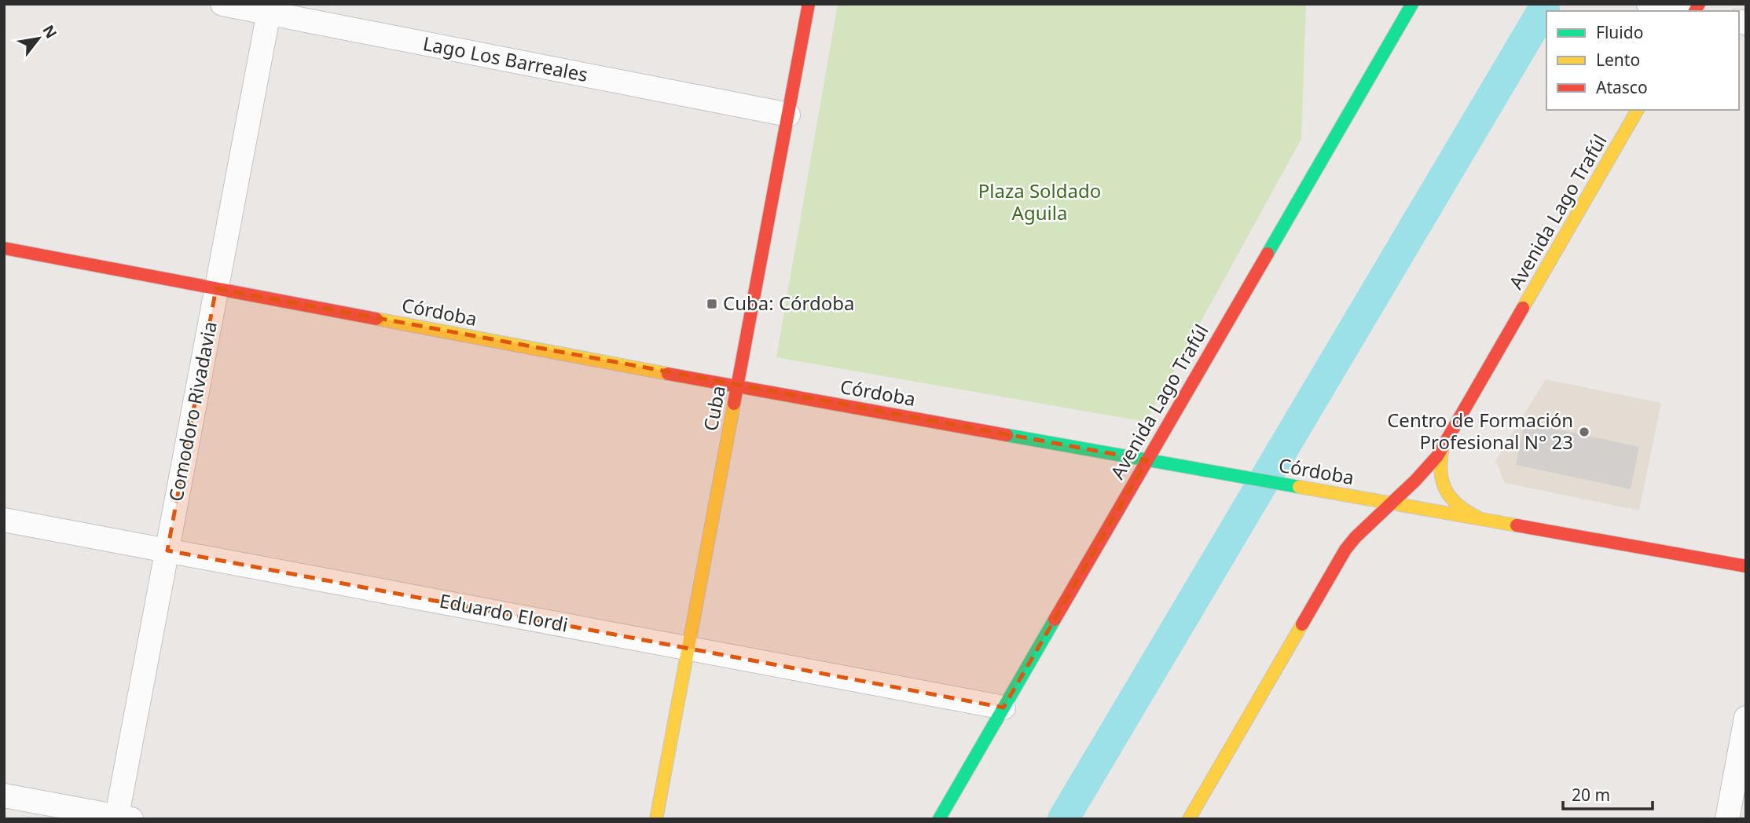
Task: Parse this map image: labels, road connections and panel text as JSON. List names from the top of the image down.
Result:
{
  "streets": {
    "main road": ["Avenida Lago Trafúl", "Córdoba", "Cuba"],
    "street": ["Lago Los Barreales", "Comodoro Rivadavia", "Eduardo Elordi"]
  },
  "crossings": [
    ["Lago Los Barreales", "Cuba"],
    ["Lago Los Barreales", "Comodoro Rivadavia"],
    ["Avenida Lago Trafúl", "Córdoba"],
    ["Avenida Lago Trafúl", "Eduardo Elordi"],
    ["Córdoba", "Cuba"],
    ["Córdoba", "Comodoro Rivadavia"],
    ["Cuba", "Eduardo Elordi"],
    ["Comodoro Rivadavia", "Eduardo Elordi"]
  ],
  "parks": ["Plaza Soldado Aguila"],
  "places": {
    "transit": ["Cuba: Córdoba"],
    "other": ["Centro de Formación Profesional N° 23"]
  },
  "legend": ["Fluido", "Lento", "Atasco"],
  "scale_bar": "20 m",
  "north": "top right"
}
